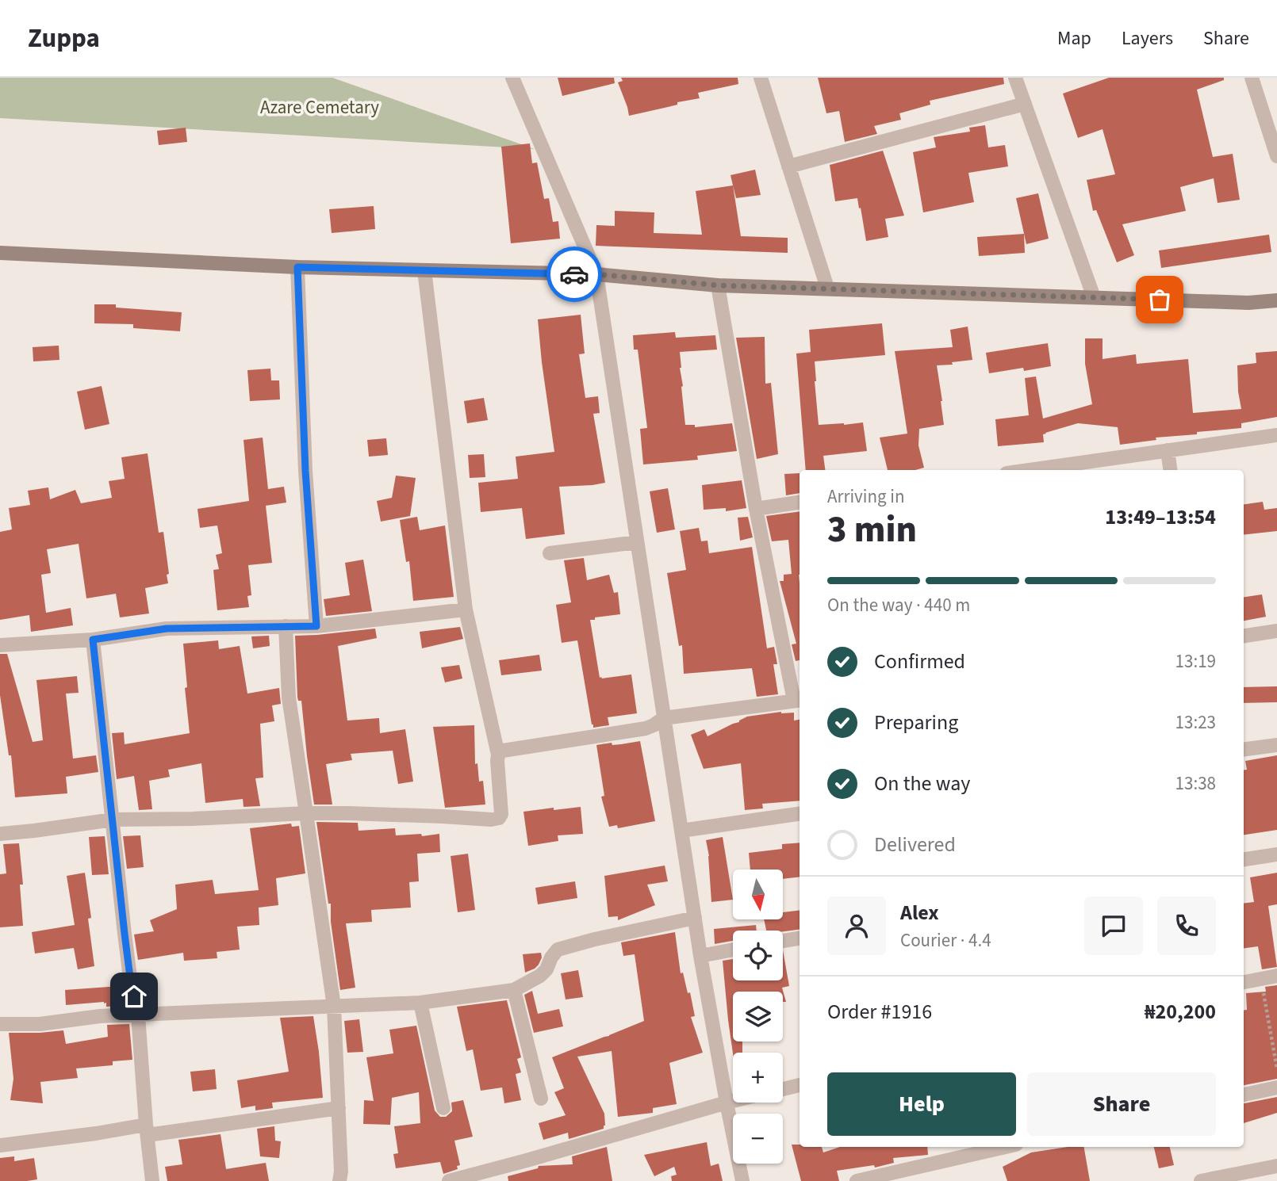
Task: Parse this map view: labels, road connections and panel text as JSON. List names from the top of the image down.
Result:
{
  "parks": ["Azare Cemetary"],
  "north": "bottom",
  "page": {
    "header": "Zuppa",
    "nav": ["Map", "Layers", "Share"],
    "heading": ["3 min", "Arriving in", "13:49–13:54"],
    "panel": [
      "Alex",
      "Courier · 4.4",
      "Order #1916",
      "₦20,200"
    ],
    "bar": "On the way · 440 m",
    "list": [
      ["Confirmed", "13:19"],
      ["Preparing", "13:23"],
      ["On the way", "13:38"],
      "Delivered"
    ],
    "map_buttons": ["+", "−"],
    "buttons": ["Help", "Share"]
  }
}
